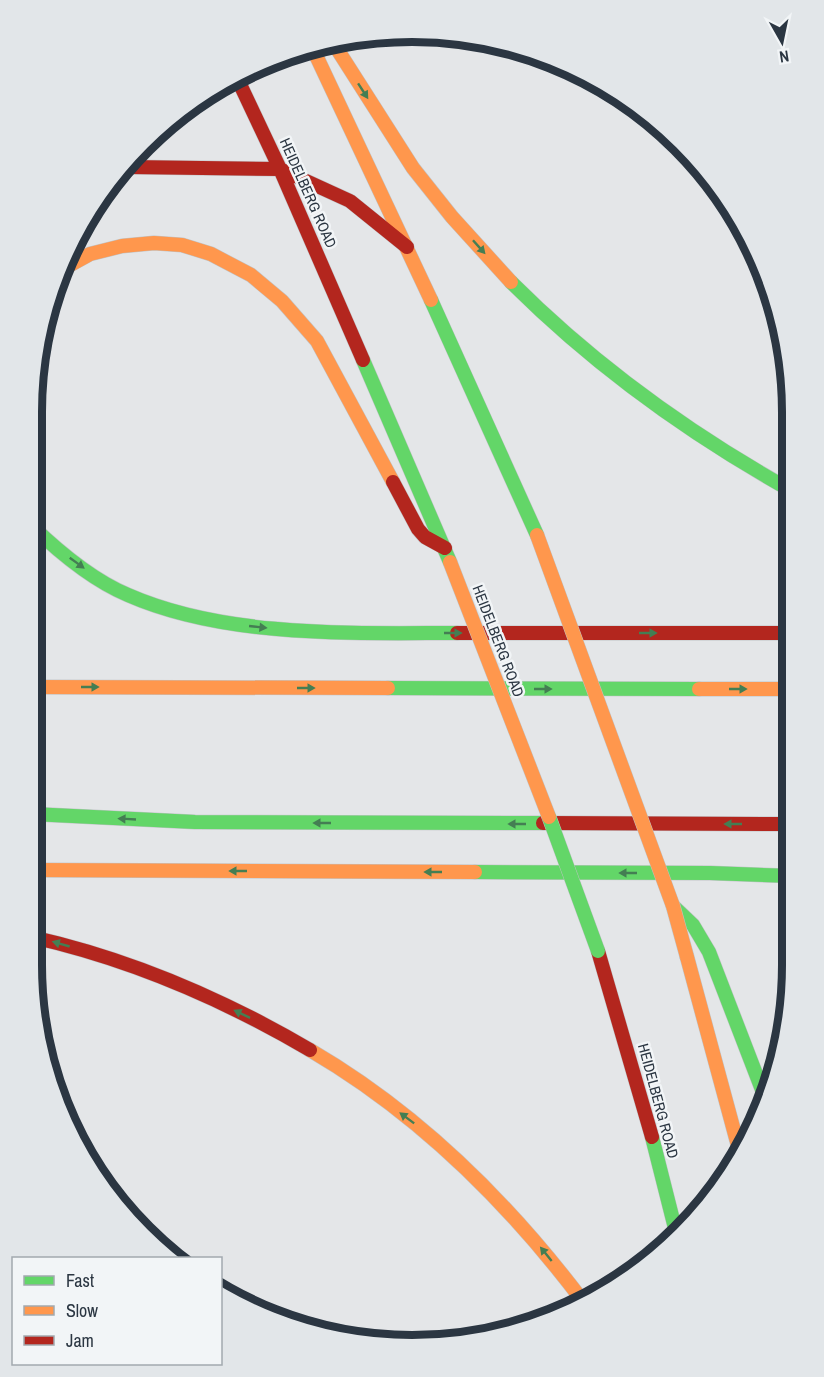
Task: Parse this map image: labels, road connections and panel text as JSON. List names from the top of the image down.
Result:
{
  "streets": {
    "main road": ["HEIDELBERG ROAD"]
  },
  "legend": ["Fast", "Slow", "Jam"],
  "north": "bottom"
}
